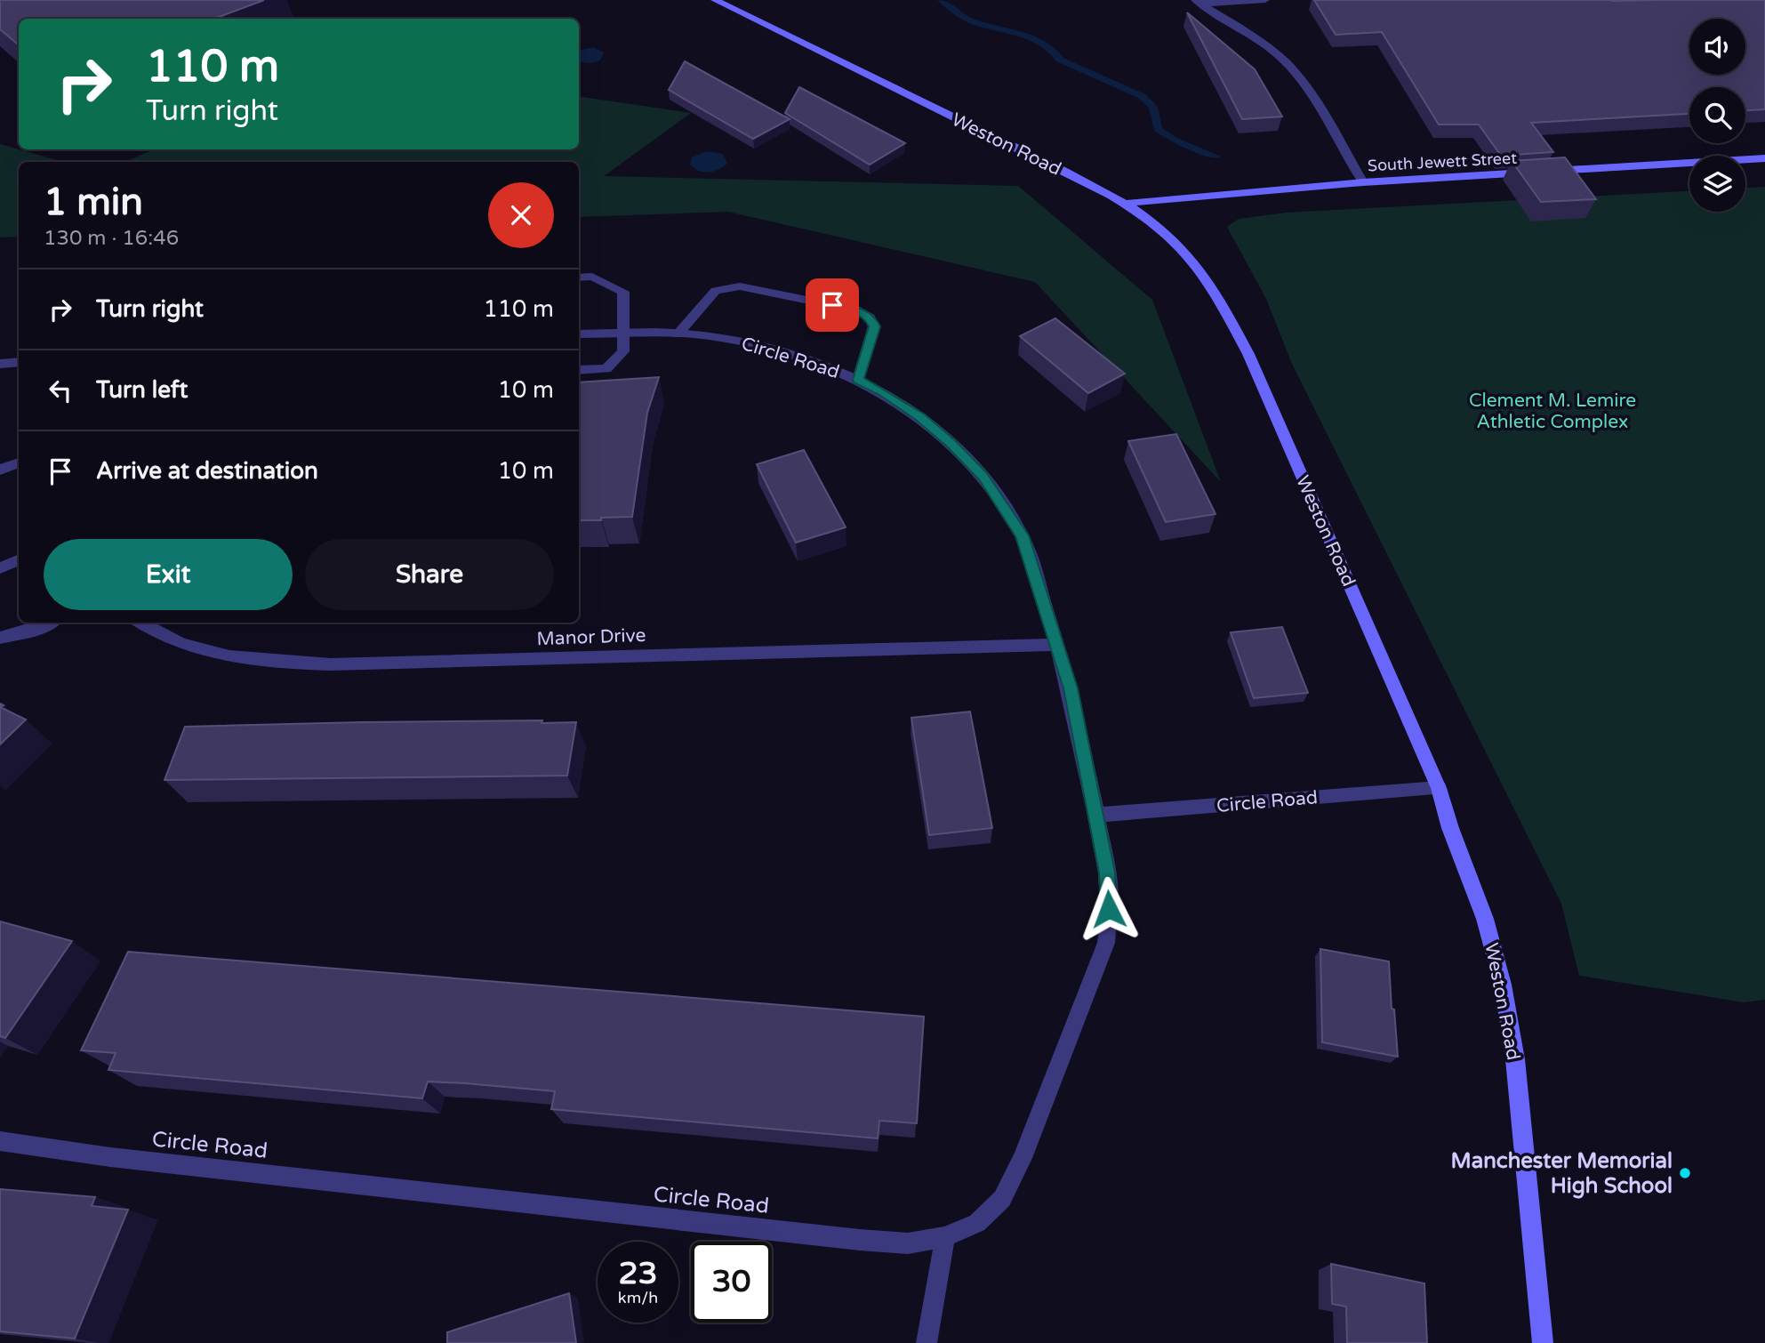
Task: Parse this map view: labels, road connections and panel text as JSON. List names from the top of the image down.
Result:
{
  "streets": {
    "street": [
      "Weston Road",
      "South Jewett Street",
      "Circle Road",
      "Manor Drive"
    ]
  },
  "crossings": [
    ["Weston Road", "South Jewett Street"],
    ["Weston Road", "Circle Road"],
    ["Circle Road", "Manor Drive"]
  ],
  "parks": ["Clement M. Lemire Athletic Complex"],
  "places": ["Manchester Memorial High School"],
  "page": {
    "turn": ["110 m", "Turn right"],
    "heading": ["1 min", "130 m · 16:46"],
    "list": [
      {
        "name": "Turn right",
        "value": "110 m"
      },
      {
        "name": "Turn left",
        "value": "10 m"
      },
      {
        "name": "Arrive at destination",
        "value": "10 m"
      }
    ],
    "buttons": ["Exit", "Share"],
    "speed": "23 km/h",
    "limit": "30"
  }
}
